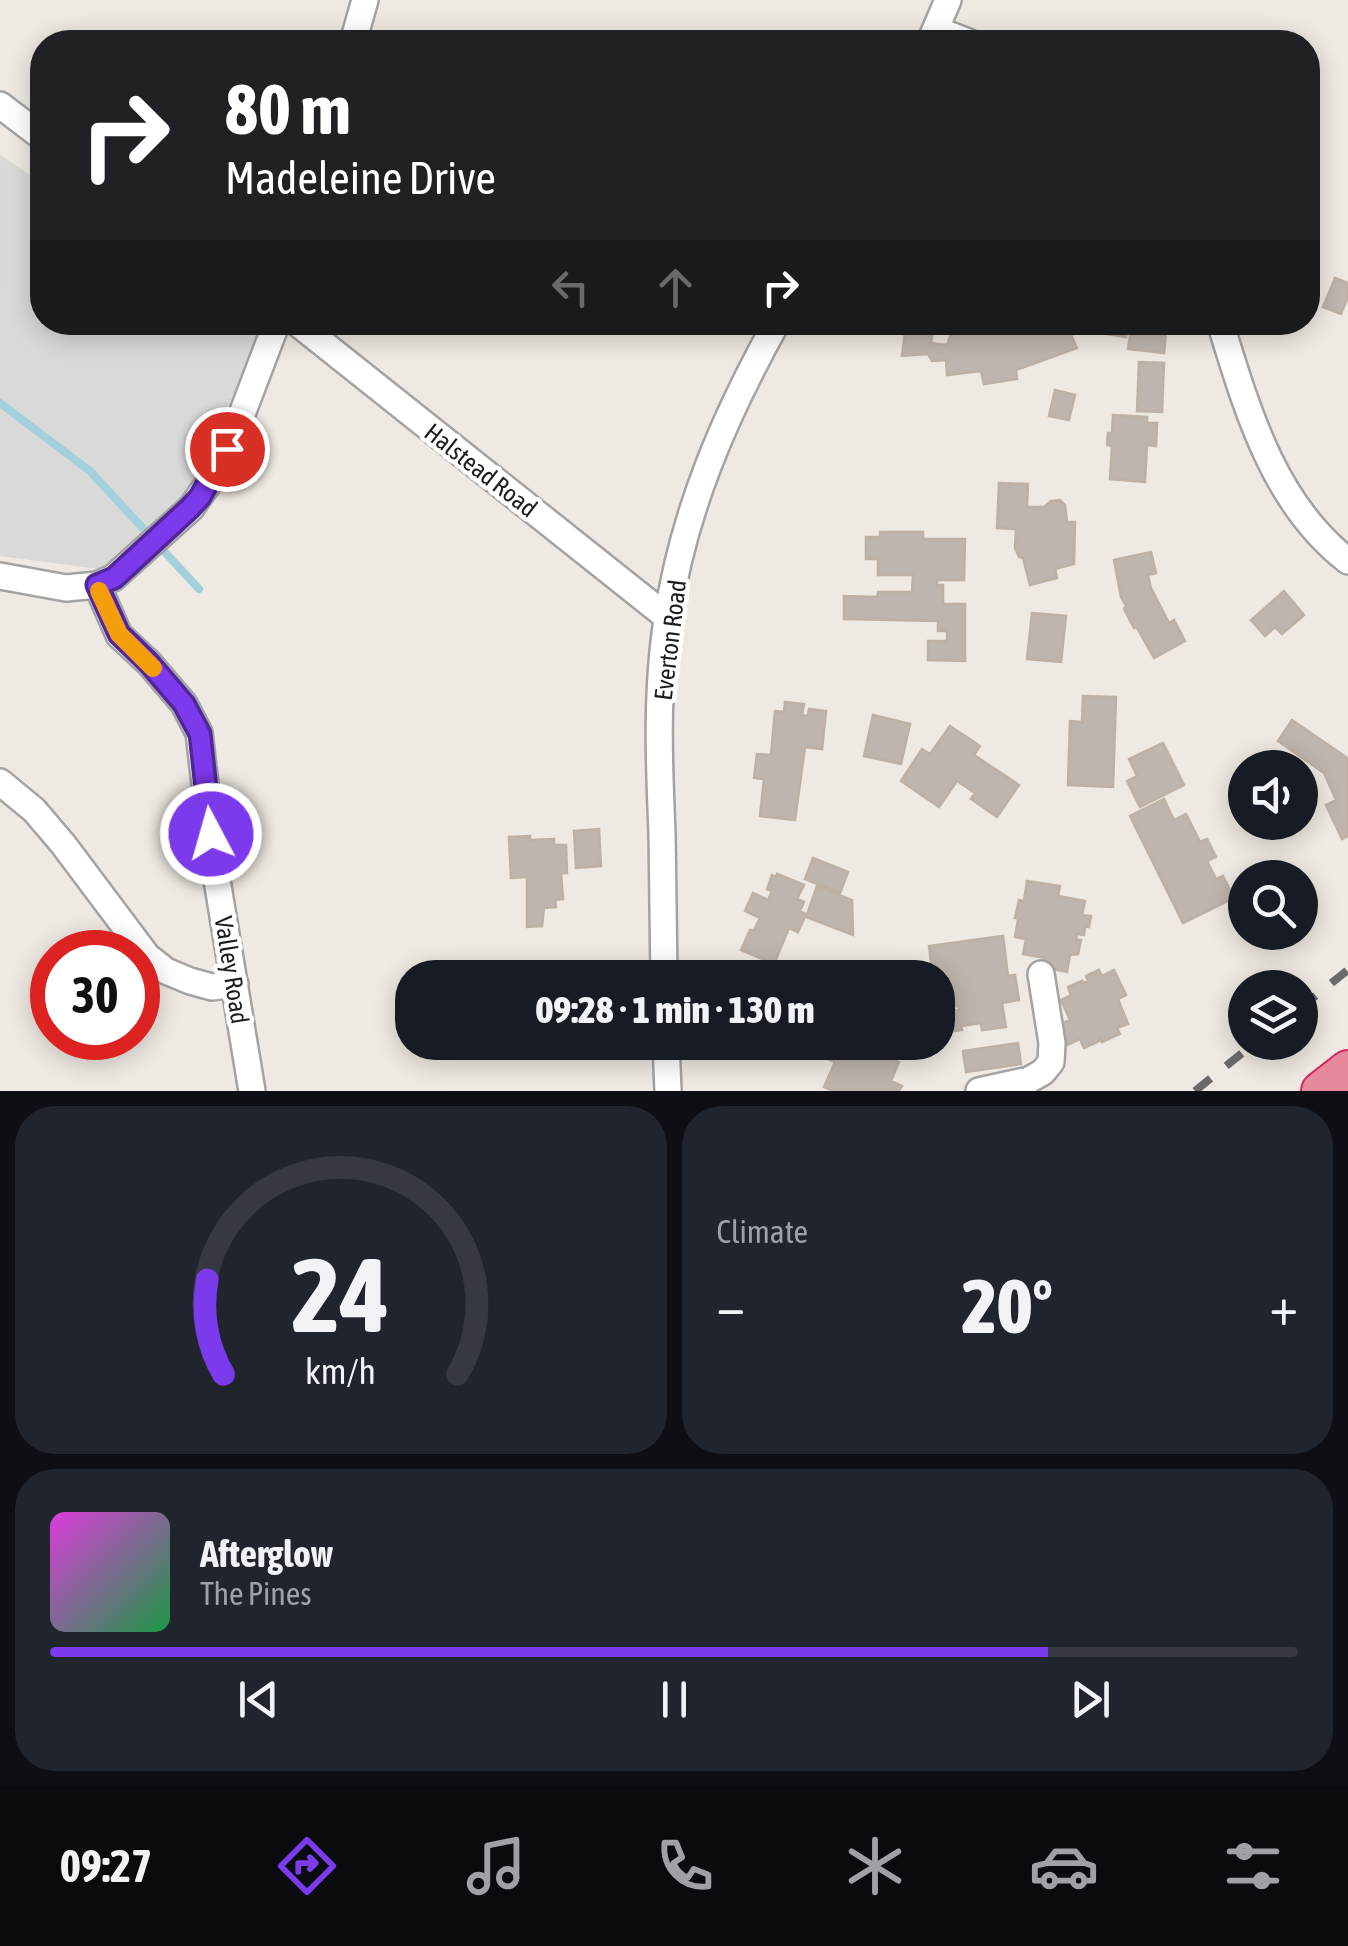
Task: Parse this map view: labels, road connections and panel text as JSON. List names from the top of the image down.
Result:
{
  "streets": {
    "street": ["Halstead Road", "Everton Road", "Valley Road"]
  },
  "crossings": [
    ["Halstead Road", "Everton Road"]
  ],
  "page": {
    "turn": ["80 m", "Madeleine Drive"],
    "limit": "30",
    "trip": "09:28 · 1 min · 130 m",
    "tile": "Climate",
    "heat": ["−", "20°", "+"],
    "song": ["Afterglow", "The Pines"],
    "tabs": "09:27",
    "gauge": ["24", "km/h"]
  }
}
